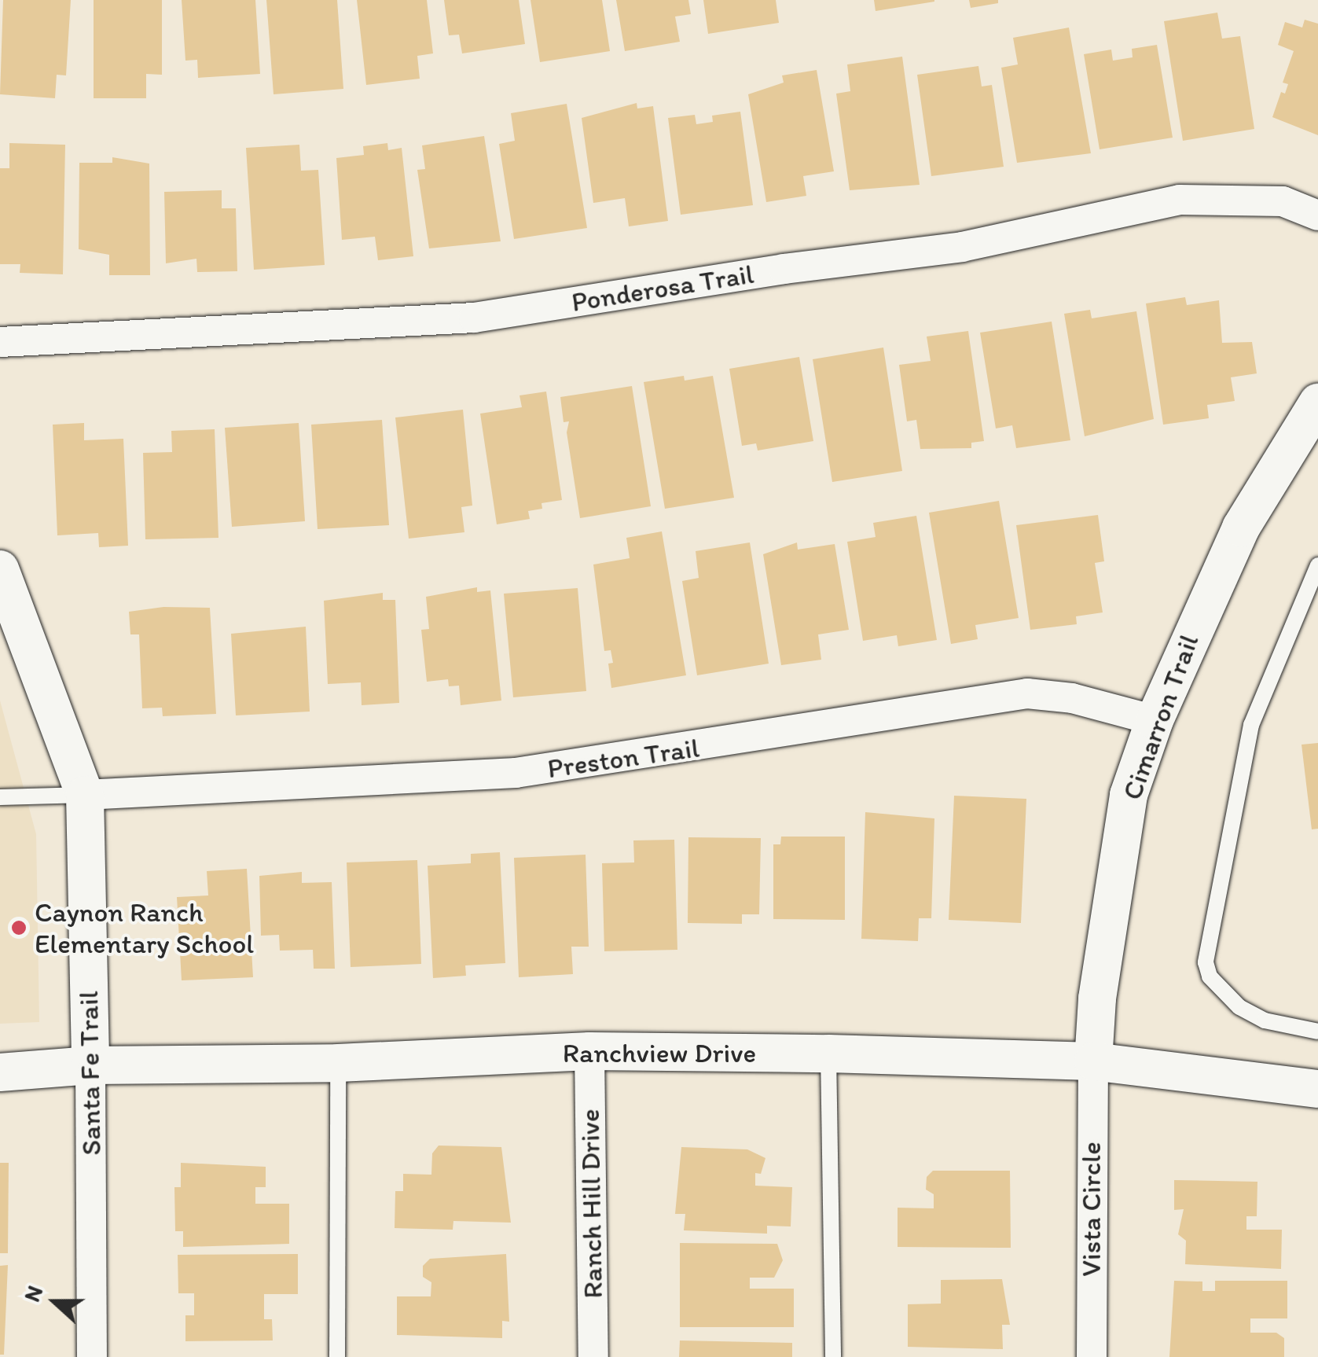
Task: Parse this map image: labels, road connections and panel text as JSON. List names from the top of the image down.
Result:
{
  "streets": {
    "street": [
      "Ponderosa Trail",
      "Cimarron Trail",
      "Preston Trail",
      "Ranchview Drive",
      "Santa Fe Trail",
      "Ranch Hill Drive",
      "Vista Circle"
    ]
  },
  "crossings": [
    ["Cimarron Trail", "Preston Trail"],
    ["Cimarron Trail", "Ranchview Drive"],
    ["Cimarron Trail", "Vista Circle"],
    ["Preston Trail", "Santa Fe Trail"],
    ["Ranchview Drive", "Santa Fe Trail"],
    ["Ranchview Drive", "Ranch Hill Drive"],
    ["Ranchview Drive", "Vista Circle"]
  ],
  "places": ["Caynon Ranch Elementary School"],
  "north": "left"
}
